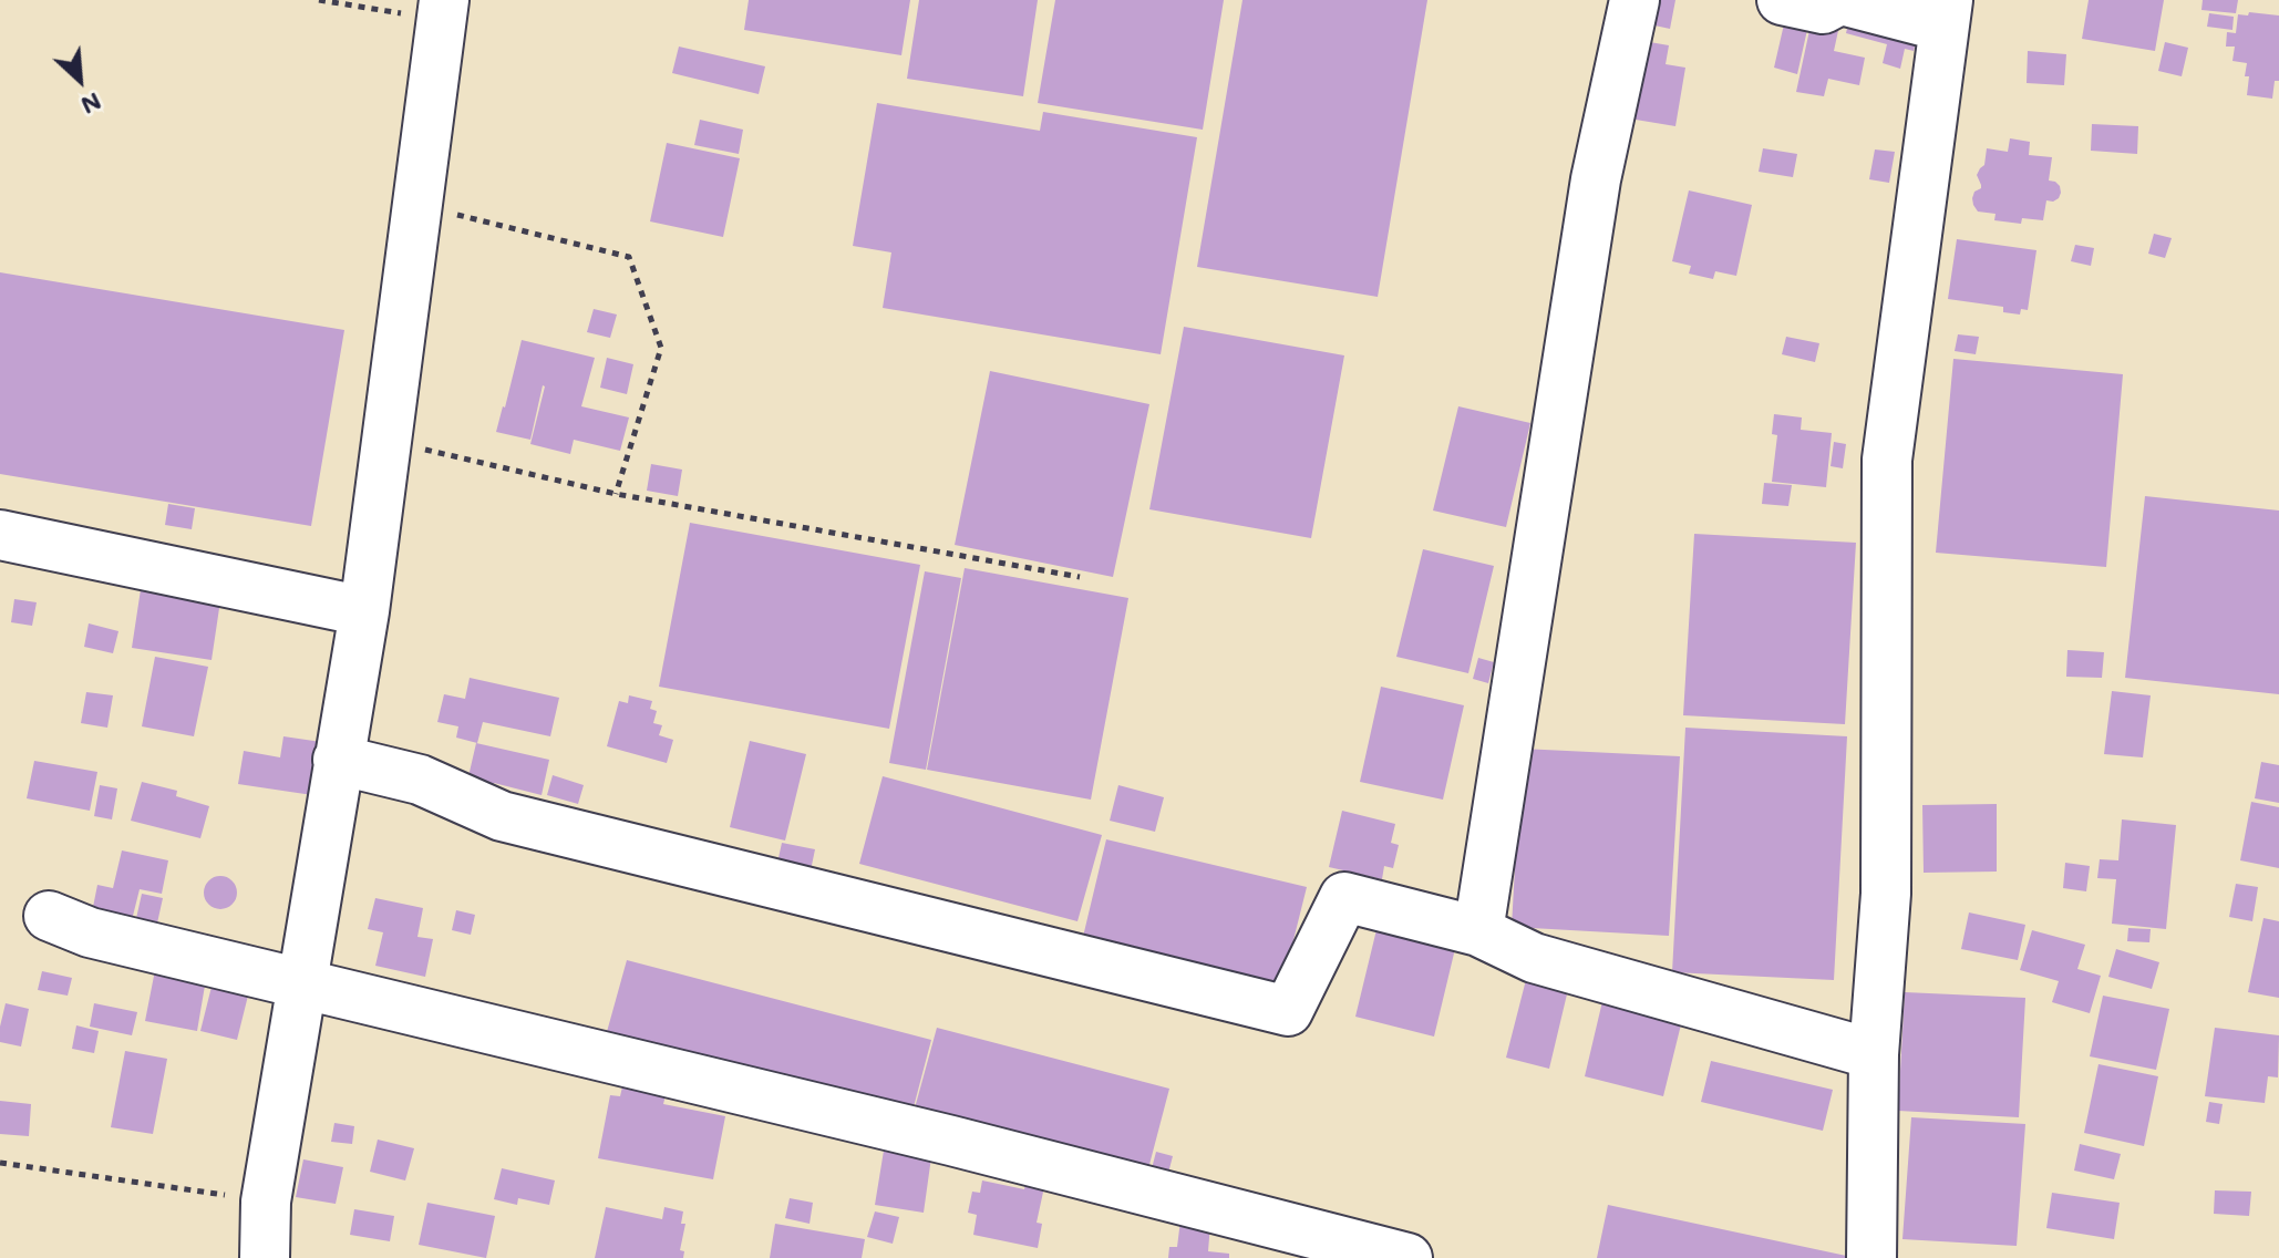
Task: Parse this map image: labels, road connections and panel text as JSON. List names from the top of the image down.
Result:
{
  "north": "bottom right"
}
